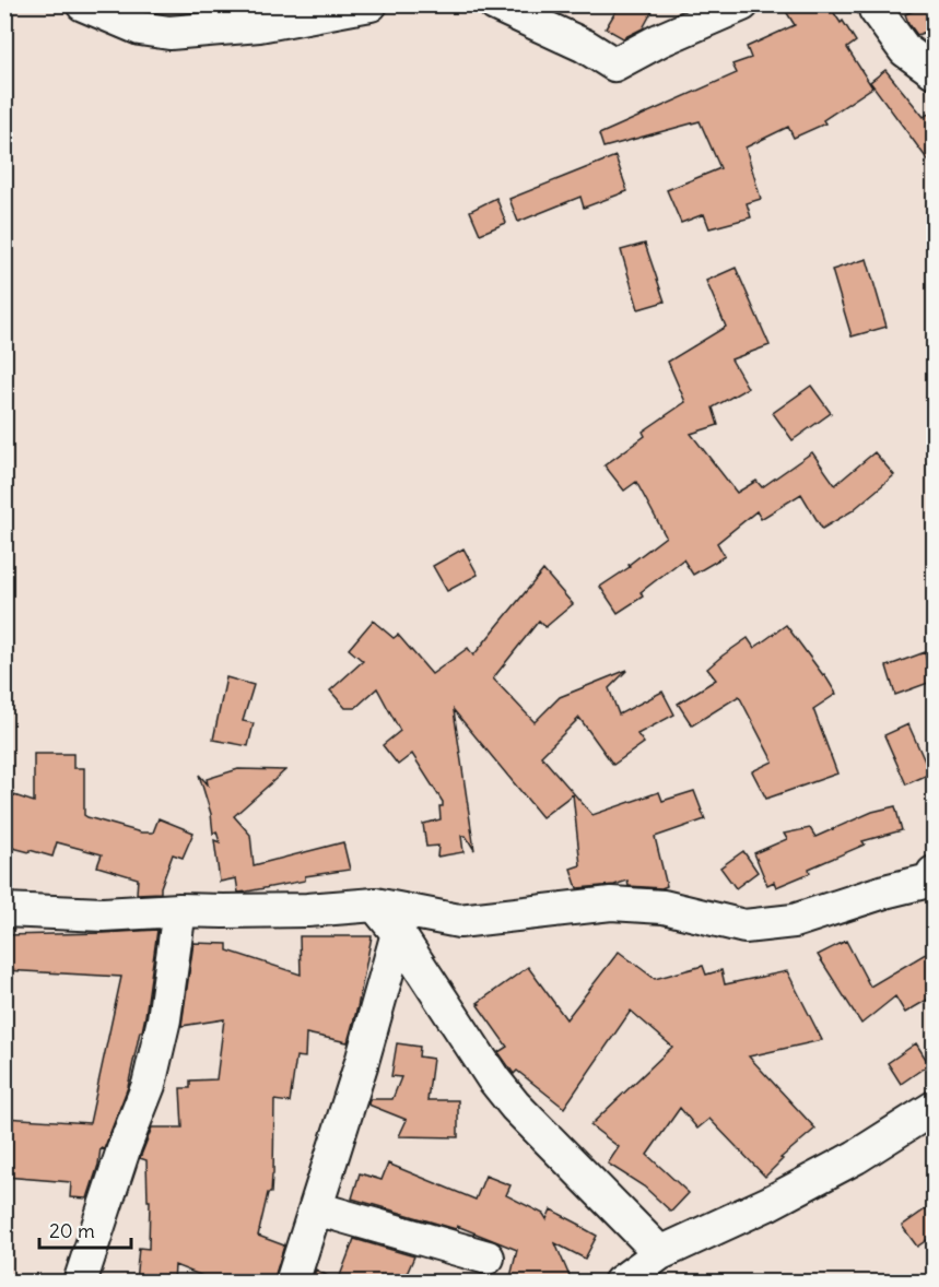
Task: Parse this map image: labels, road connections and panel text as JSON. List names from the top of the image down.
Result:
{
  "scale_bar": "20 m"
}
